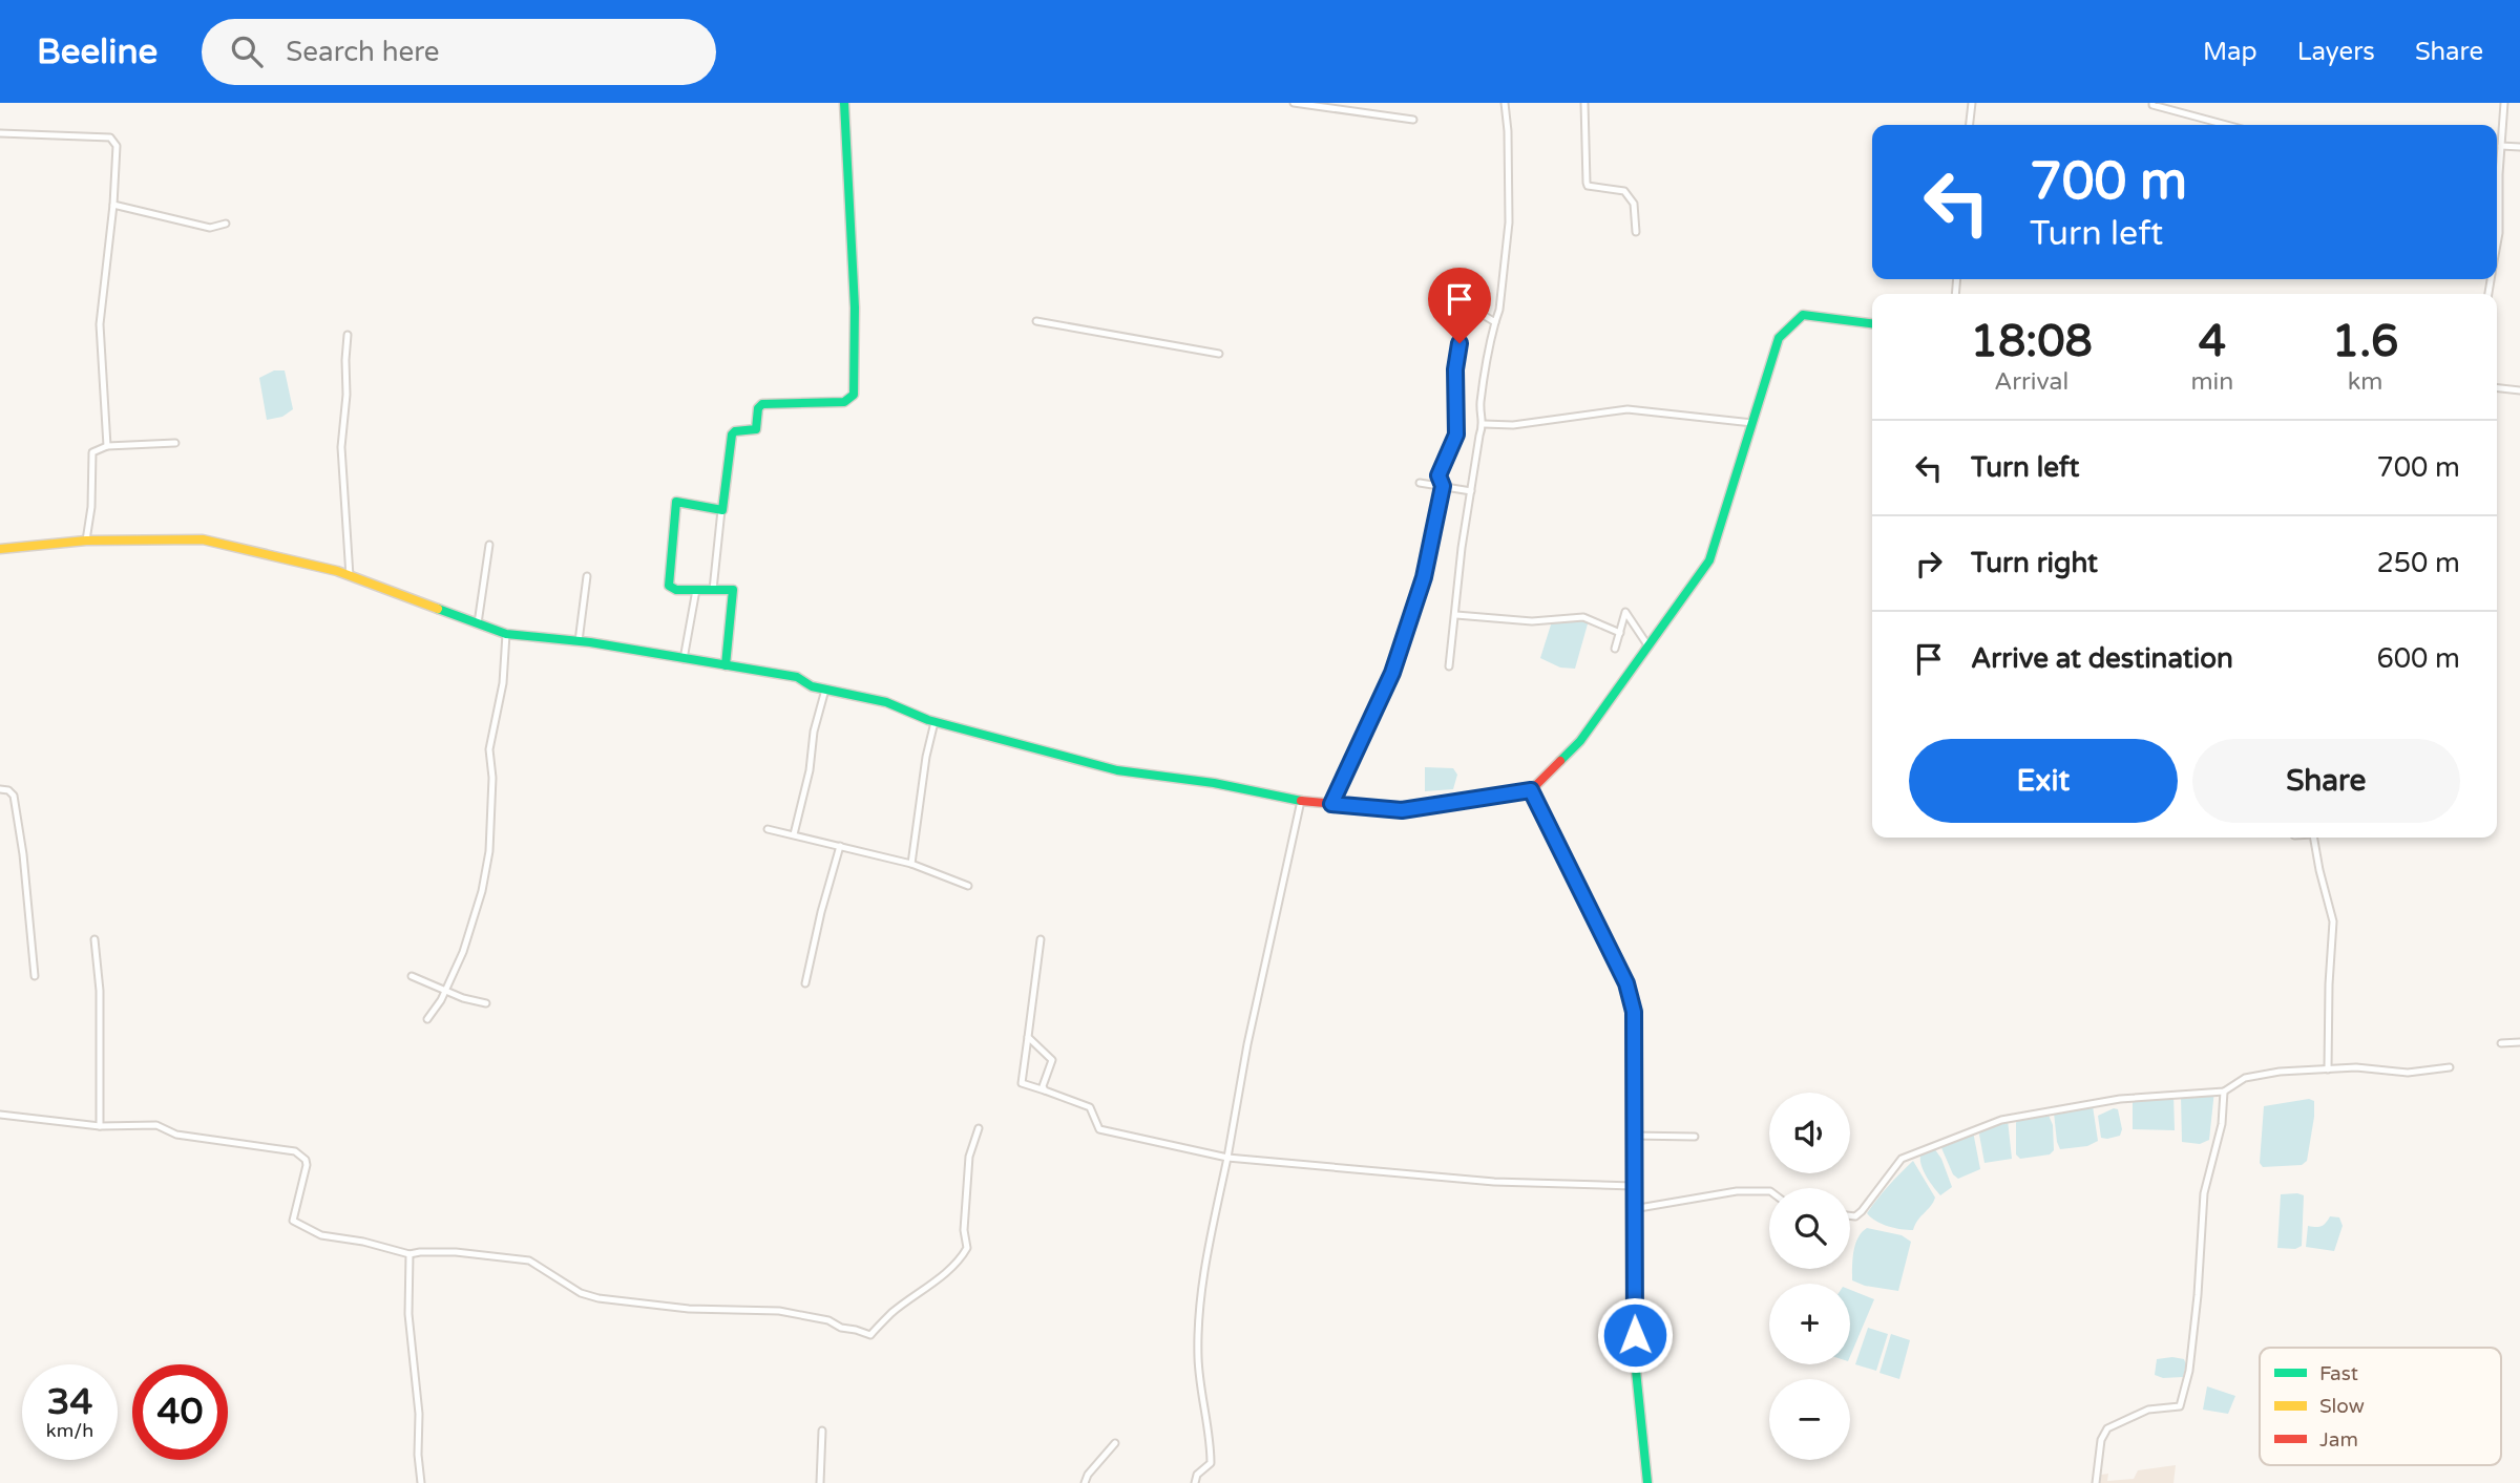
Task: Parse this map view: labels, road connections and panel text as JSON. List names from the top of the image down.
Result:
{
  "legend": ["Fast", "Slow", "Jam"],
  "page": {
    "header": "Beeline",
    "search": "Search here",
    "nav": ["Map", "Layers", "Share"],
    "turn": ["700 m", "Turn left"],
    "eta": [
      "18:08",
      "Arrival",
      "4",
      "min",
      "1.6",
      "km"
    ],
    "list": [
      {
        "name": "Turn left",
        "value": "700 m"
      },
      {
        "name": "Turn right",
        "value": "250 m"
      },
      {
        "name": "Arrive at destination",
        "value": "600 m"
      }
    ],
    "buttons": ["Exit", "Share"],
    "map_buttons": ["+", "−"],
    "speed": "34 km/h",
    "limit": "40"
  }
}
